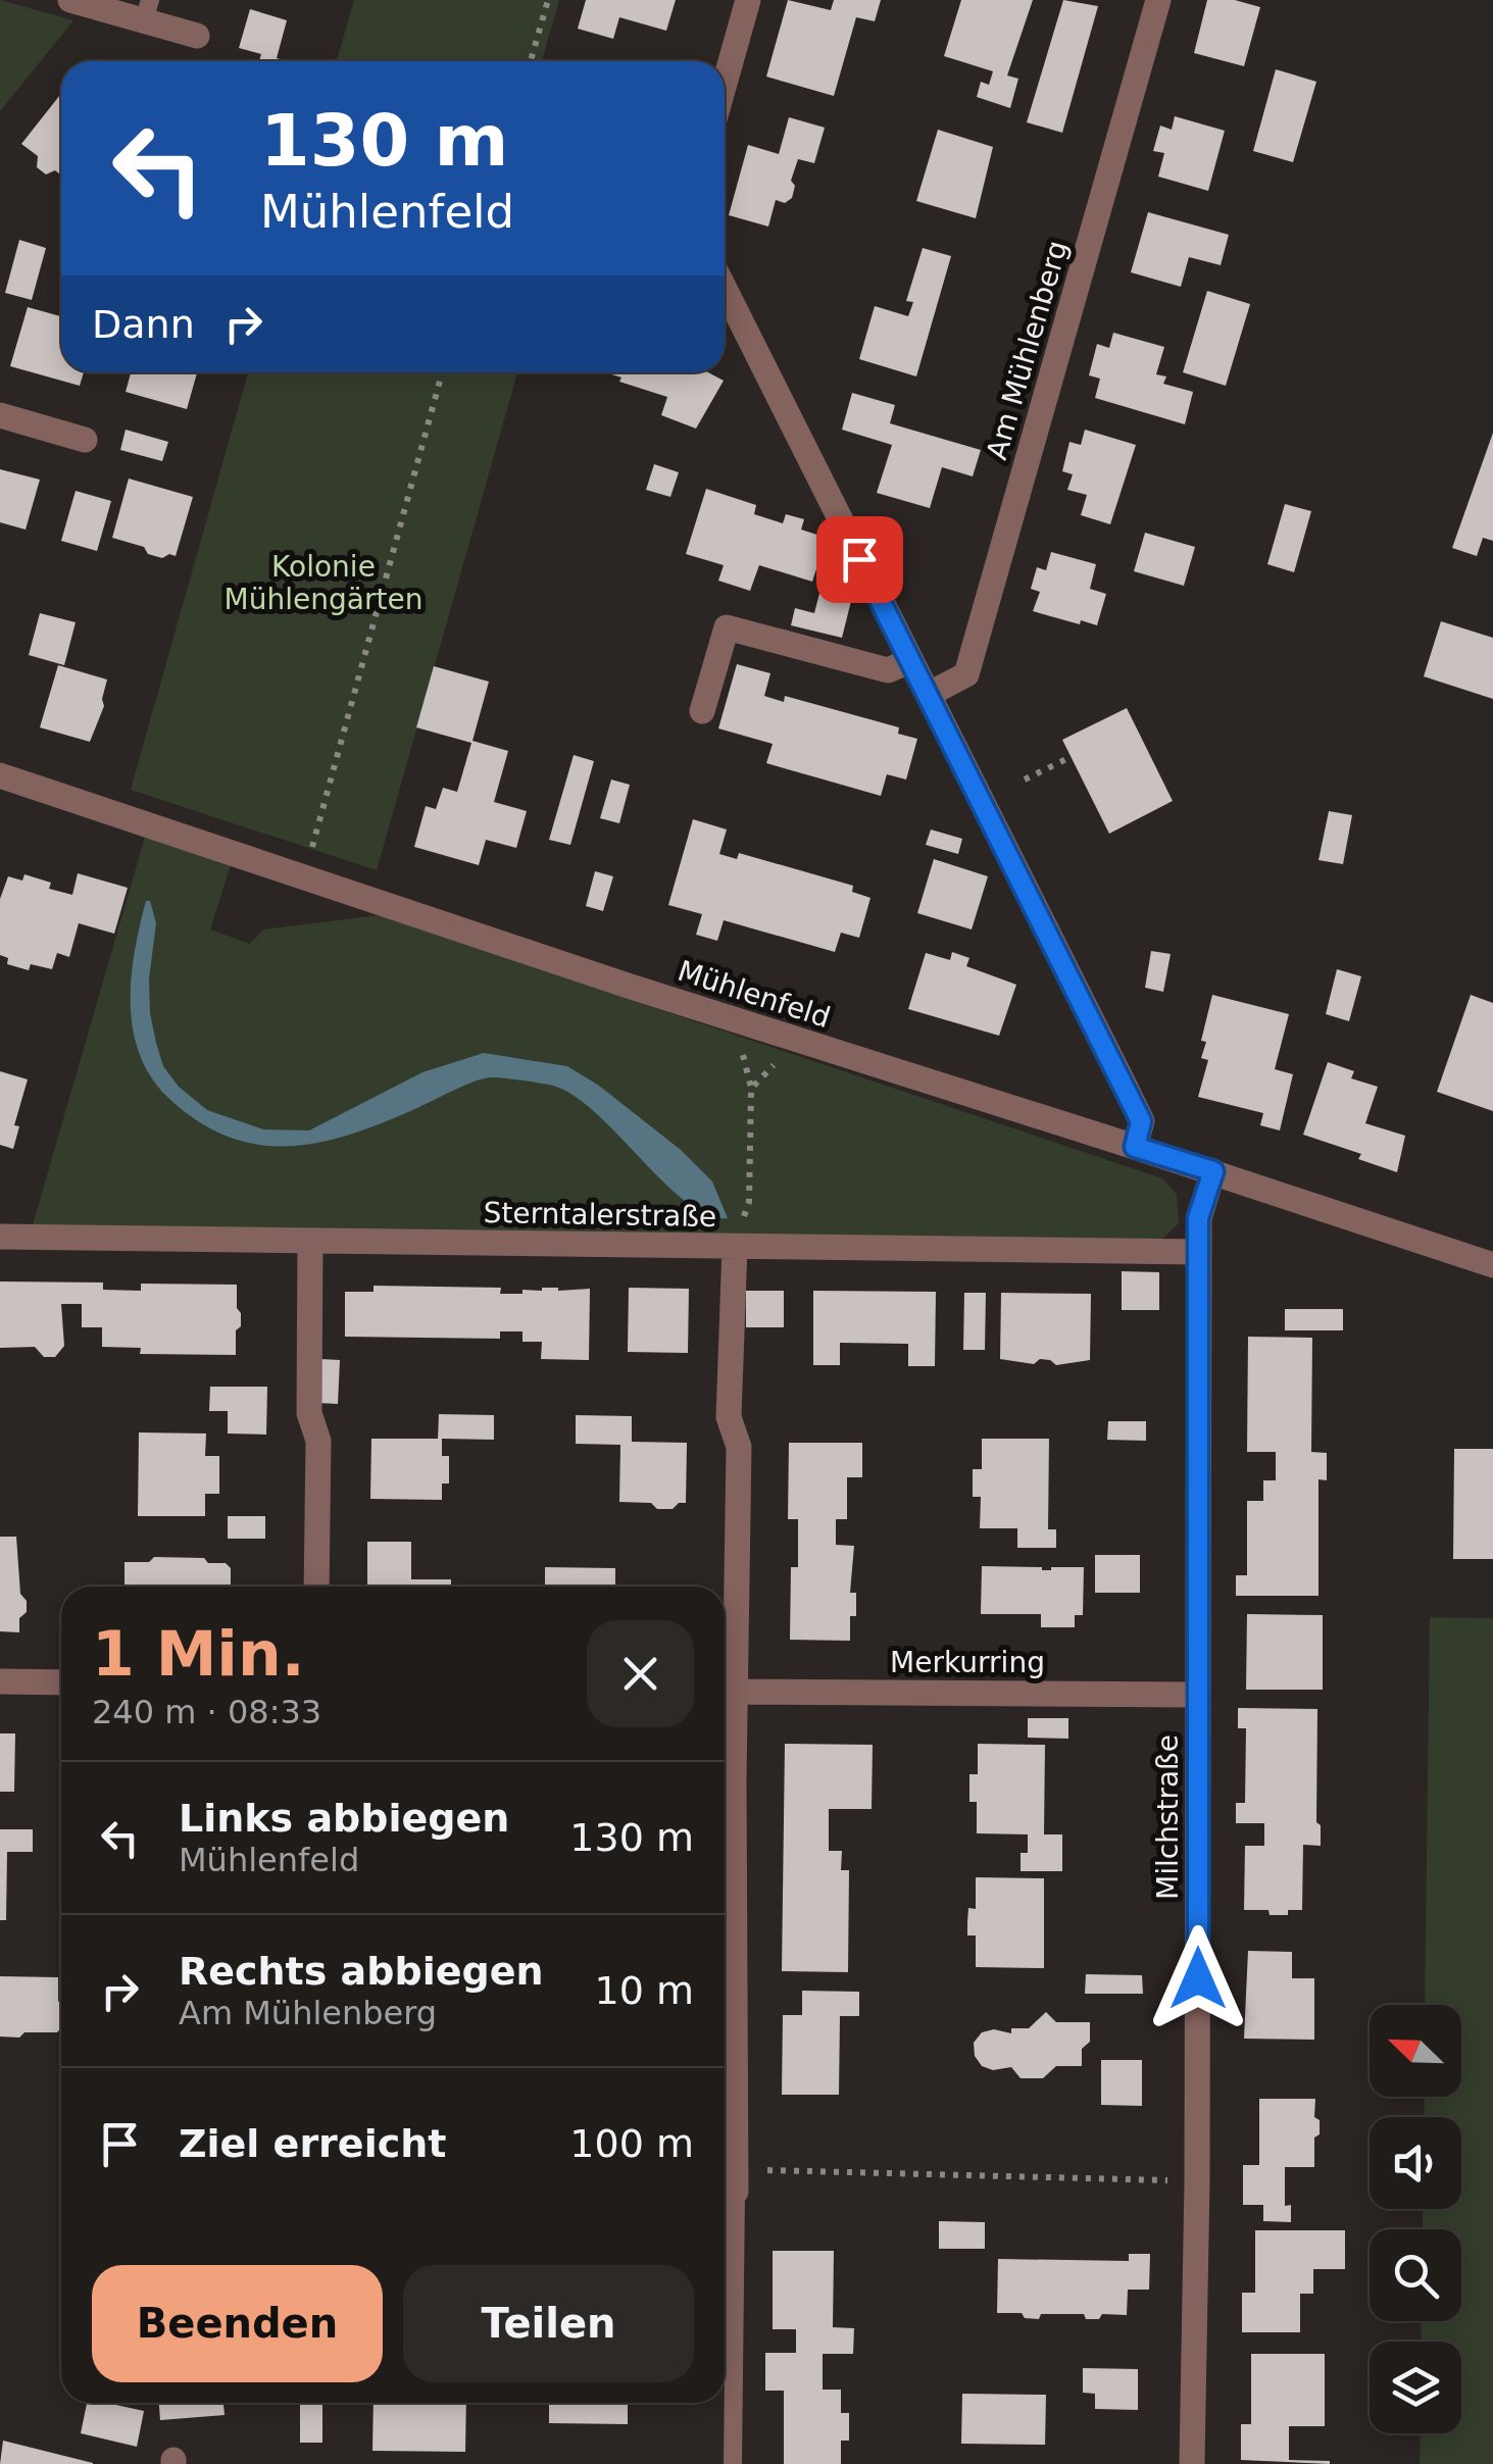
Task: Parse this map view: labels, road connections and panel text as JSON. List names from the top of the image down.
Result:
{
  "streets": {
    "street": [
      "Am Mühlenberg",
      "Mühlenfeld",
      "Sterntalerstraße",
      "Merkurring",
      "Milchstraße"
    ]
  },
  "crossings": [
    ["Mühlenfeld", "Milchstraße"],
    ["Sterntalerstraße", "Milchstraße"],
    ["Merkurring", "Milchstraße"]
  ],
  "parks": ["Kolonie Mühlengärten"],
  "north": "top left",
  "page": {
    "turn": ["130 m", "Mühlenfeld"],
    "then": "Dann",
    "heading": ["1 Min.", "240 m · 08:33"],
    "list": [
      {
        "name": "Links abbiegen",
        "note": "Mühlenfeld",
        "value": "130 m"
      },
      {
        "name": "Rechts abbiegen",
        "note": "Am Mühlenberg",
        "value": "10 m"
      },
      {
        "name": "Ziel erreicht",
        "value": "100 m"
      }
    ],
    "buttons": ["Beenden", "Teilen"]
  }
}
